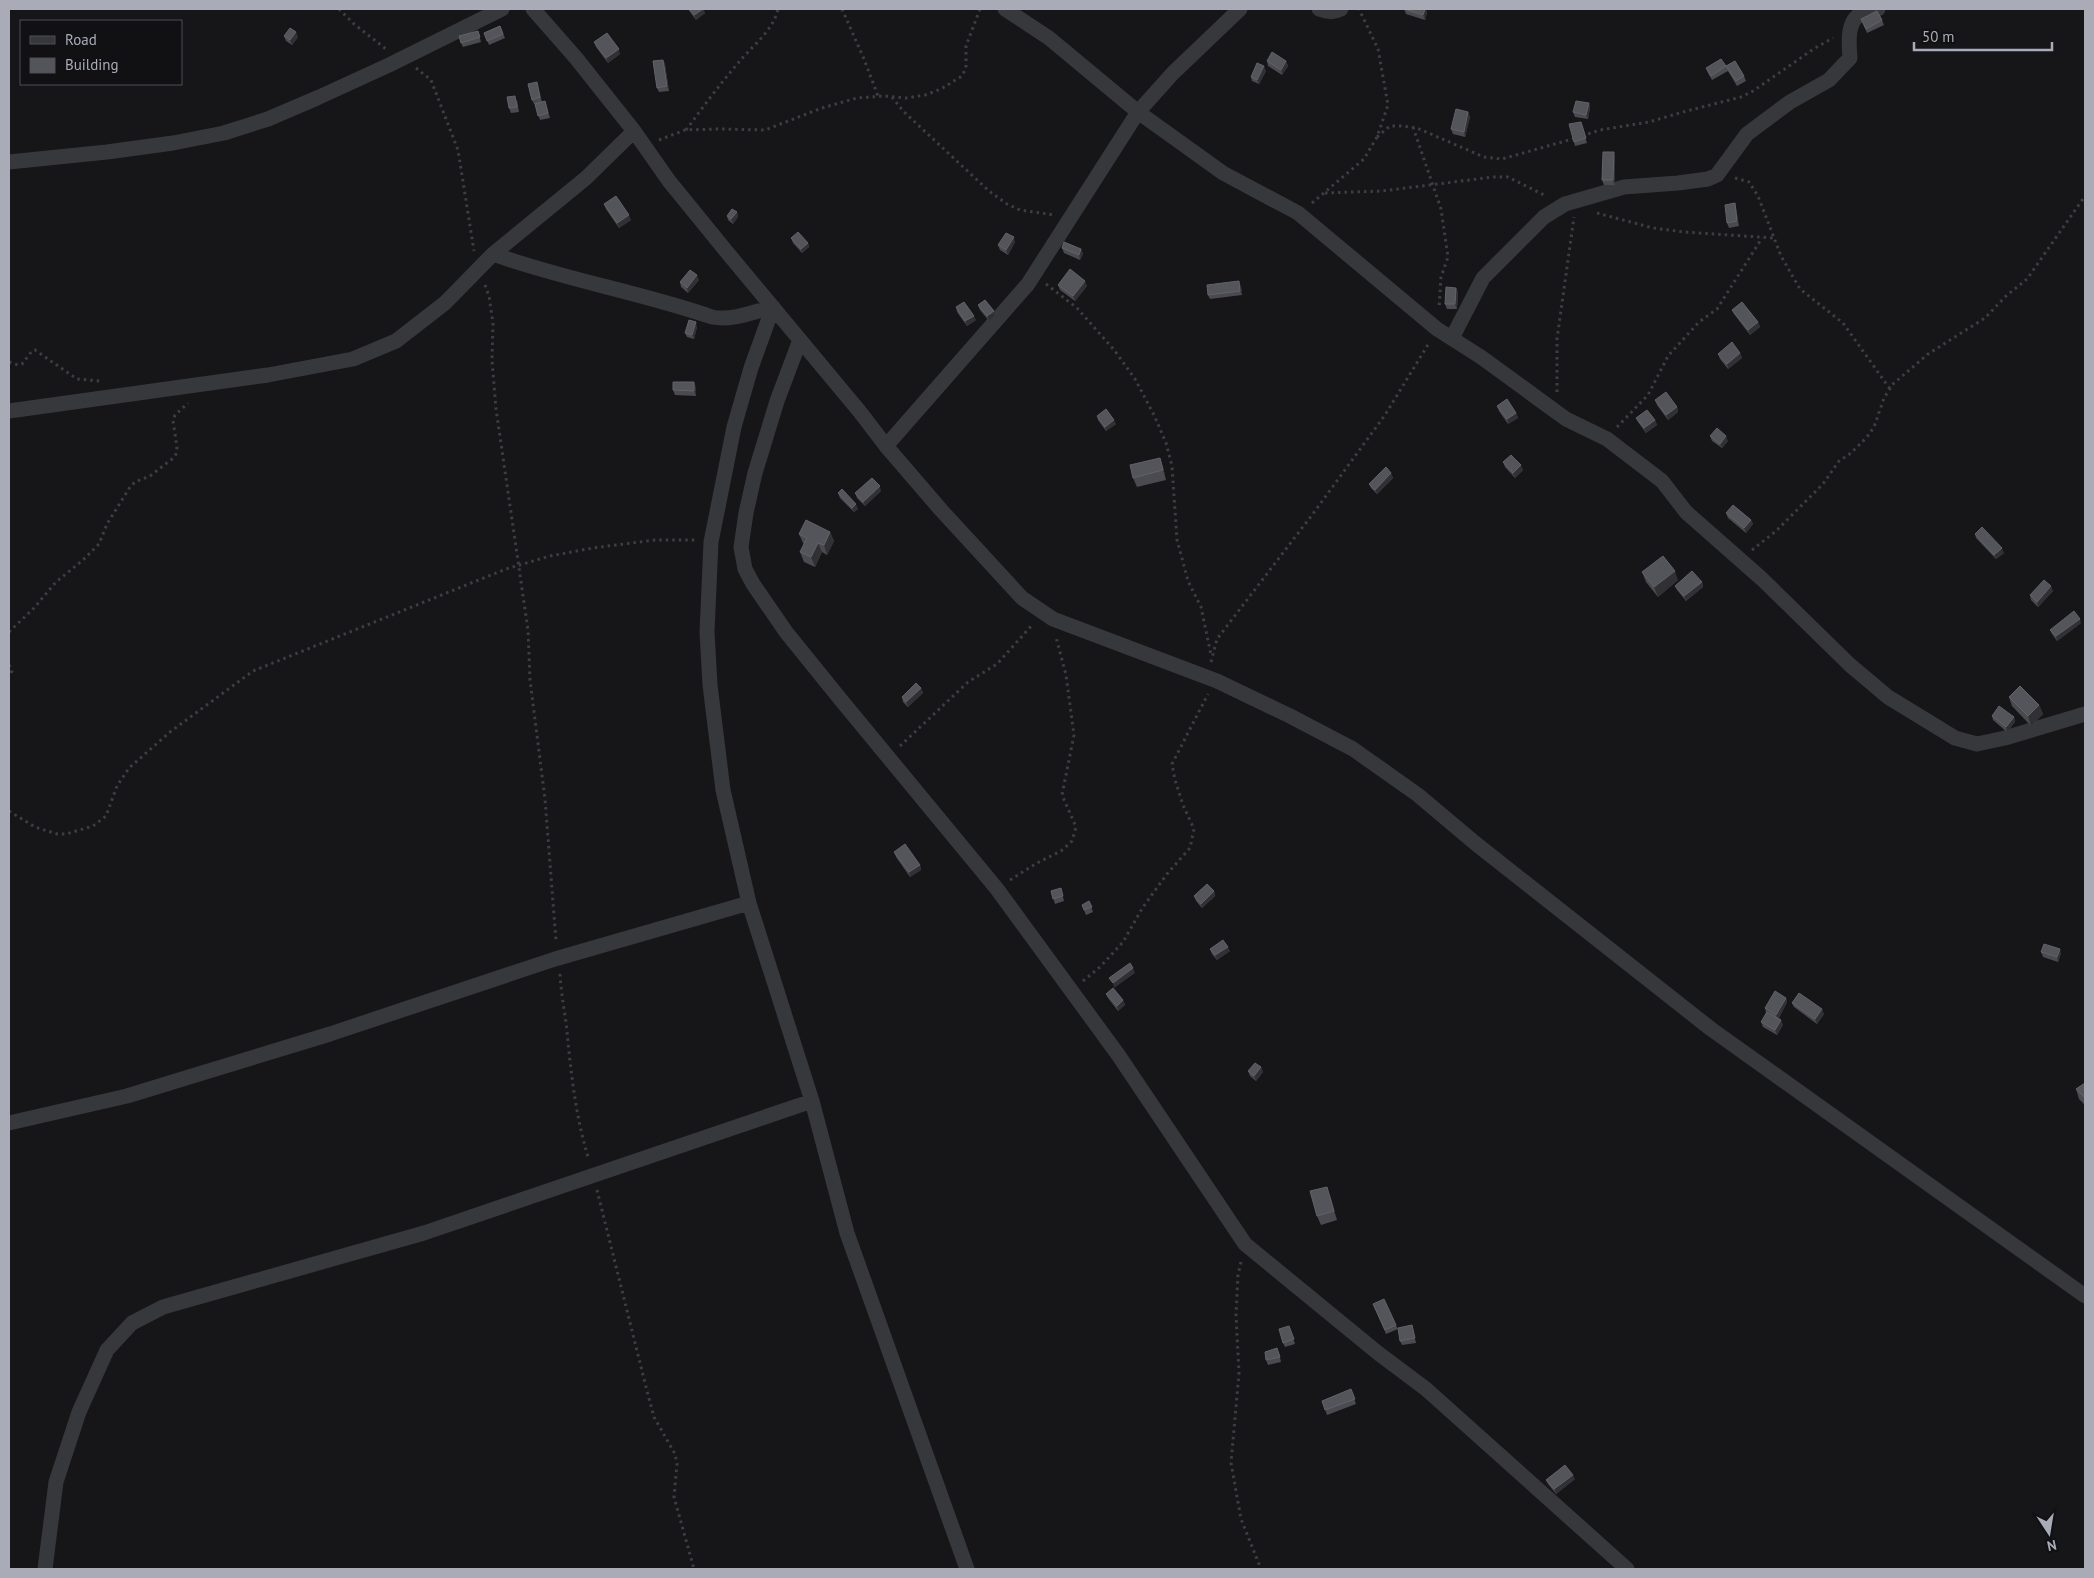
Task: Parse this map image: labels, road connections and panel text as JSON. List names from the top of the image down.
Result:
{
  "legend": ["Road", "Building"],
  "scale_bar": "50 m",
  "north": "bottom"
}
